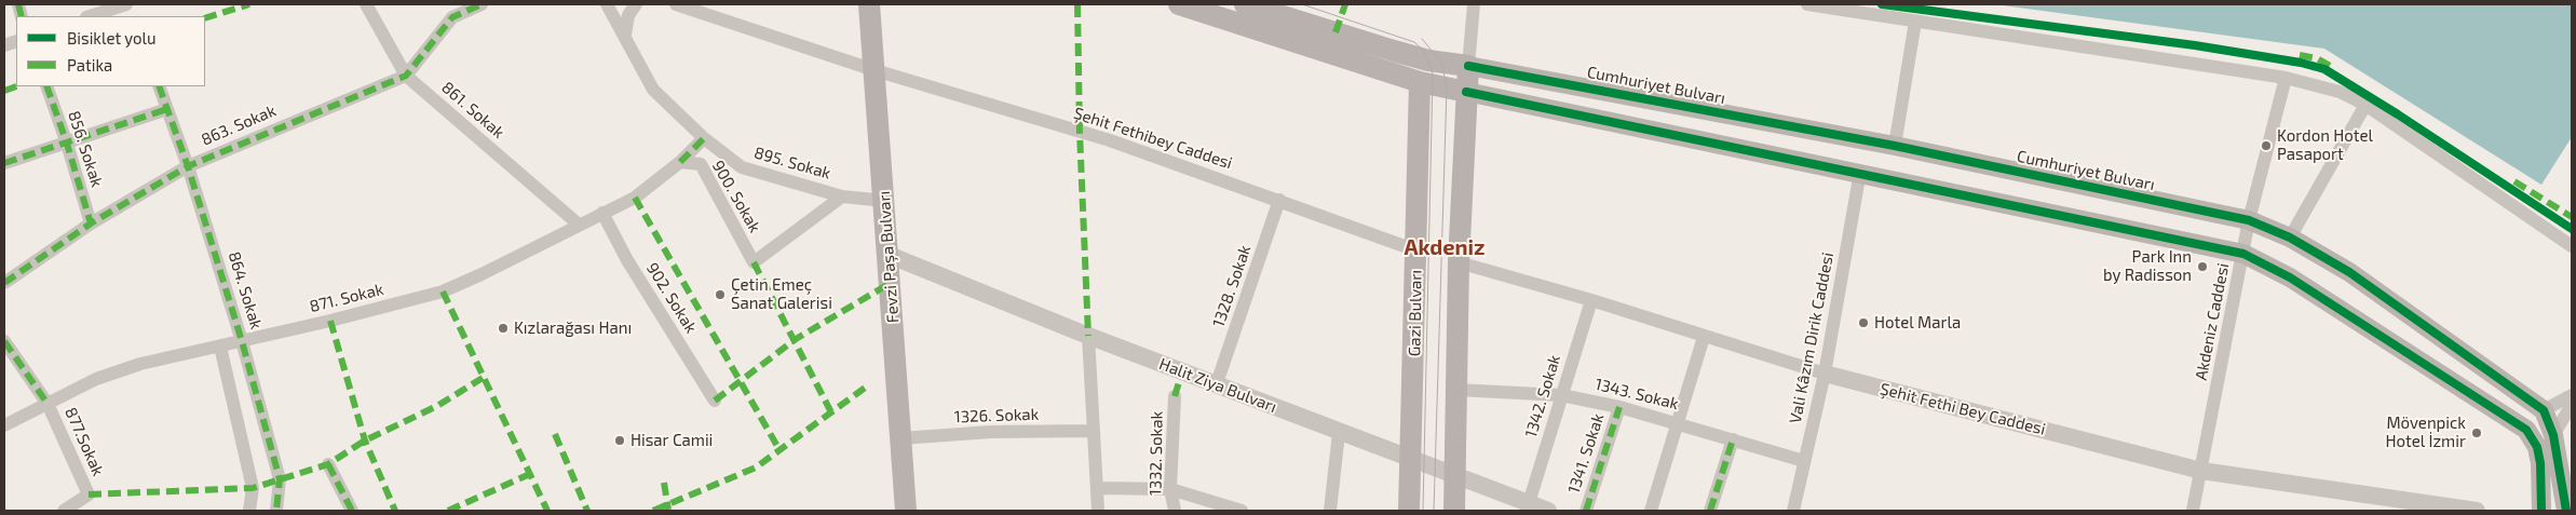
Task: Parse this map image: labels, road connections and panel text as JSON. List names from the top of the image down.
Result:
{
  "streets": {
    "main road": ["Cumhuriyet Bulvarı", "Fevzi Paşa Bulvarı", "Gazi Bulvarı"],
    "street": [
      "861. Sokak",
      "863. Sokak",
      "Şehit Fethibey Caddesi",
      "856. Sokak",
      "895. Sokak",
      "900. Sokak",
      "1328. Sokak",
      "864. Sokak",
      "871. Sokak",
      "902. Sokak",
      "Akdeniz Caddesi",
      "Vali Kâzım Dirik Caddesi",
      "Halit Ziya Bulvarı",
      "1343. Sokak",
      "1342. Sokak",
      "Şehit Fethi Bey Caddesi",
      "1326. Sokak",
      "877.Sokak",
      "1332. Sokak",
      "1341. Sokak"
    ]
  },
  "crossings": [
    ["Cumhuriyet Bulvarı", "Akdeniz Caddesi"],
    ["861. Sokak", "863. Sokak"],
    ["861. Sokak", "871. Sokak"],
    ["863. Sokak", "856. Sokak"],
    ["863. Sokak", "864. Sokak"],
    ["Şehit Fethibey Caddesi", "Fevzi Paşa Bulvarı"],
    ["Şehit Fethibey Caddesi", "1328. Sokak"],
    ["Şehit Fethibey Caddesi", "Gazi Bulvarı"],
    ["895. Sokak", "900. Sokak"],
    ["895. Sokak", "Fevzi Paşa Bulvarı"],
    ["895. Sokak", "871. Sokak"],
    ["900. Sokak", "871. Sokak"],
    ["Fevzi Paşa Bulvarı", "Halit Ziya Bulvarı"],
    ["Fevzi Paşa Bulvarı", "1326. Sokak"],
    ["1328. Sokak", "Halit Ziya Bulvarı"],
    ["864. Sokak", "871. Sokak"],
    ["871. Sokak", "902. Sokak"],
    ["871. Sokak", "877.Sokak"],
    ["Gazi Bulvarı", "Halit Ziya Bulvarı"],
    ["Akdeniz Caddesi", "Şehit Fethi Bey Caddesi"],
    ["Vali Kâzım Dirik Caddesi", "1343. Sokak"],
    ["Vali Kâzım Dirik Caddesi", "Şehit Fethi Bey Caddesi"],
    ["Halit Ziya Bulvarı", "1342. Sokak"],
    ["1343. Sokak", "1342. Sokak"],
    ["1343. Sokak", "1341. Sokak"],
    ["1342. Sokak", "Şehit Fethi Bey Caddesi"]
  ],
  "districts": ["Akdeniz"],
  "places": [
    "Kordon Hotel Pasaport",
    "Park Inn by Radisson",
    "Çetin Emeç Sanat Galerisi",
    "Hotel Marla",
    "Kızlarağası Hanı",
    "Mövenpick Hotel İzmir",
    "Hisar Camii"
  ],
  "legend": ["Bisiklet yolu", "Patika"]
}
